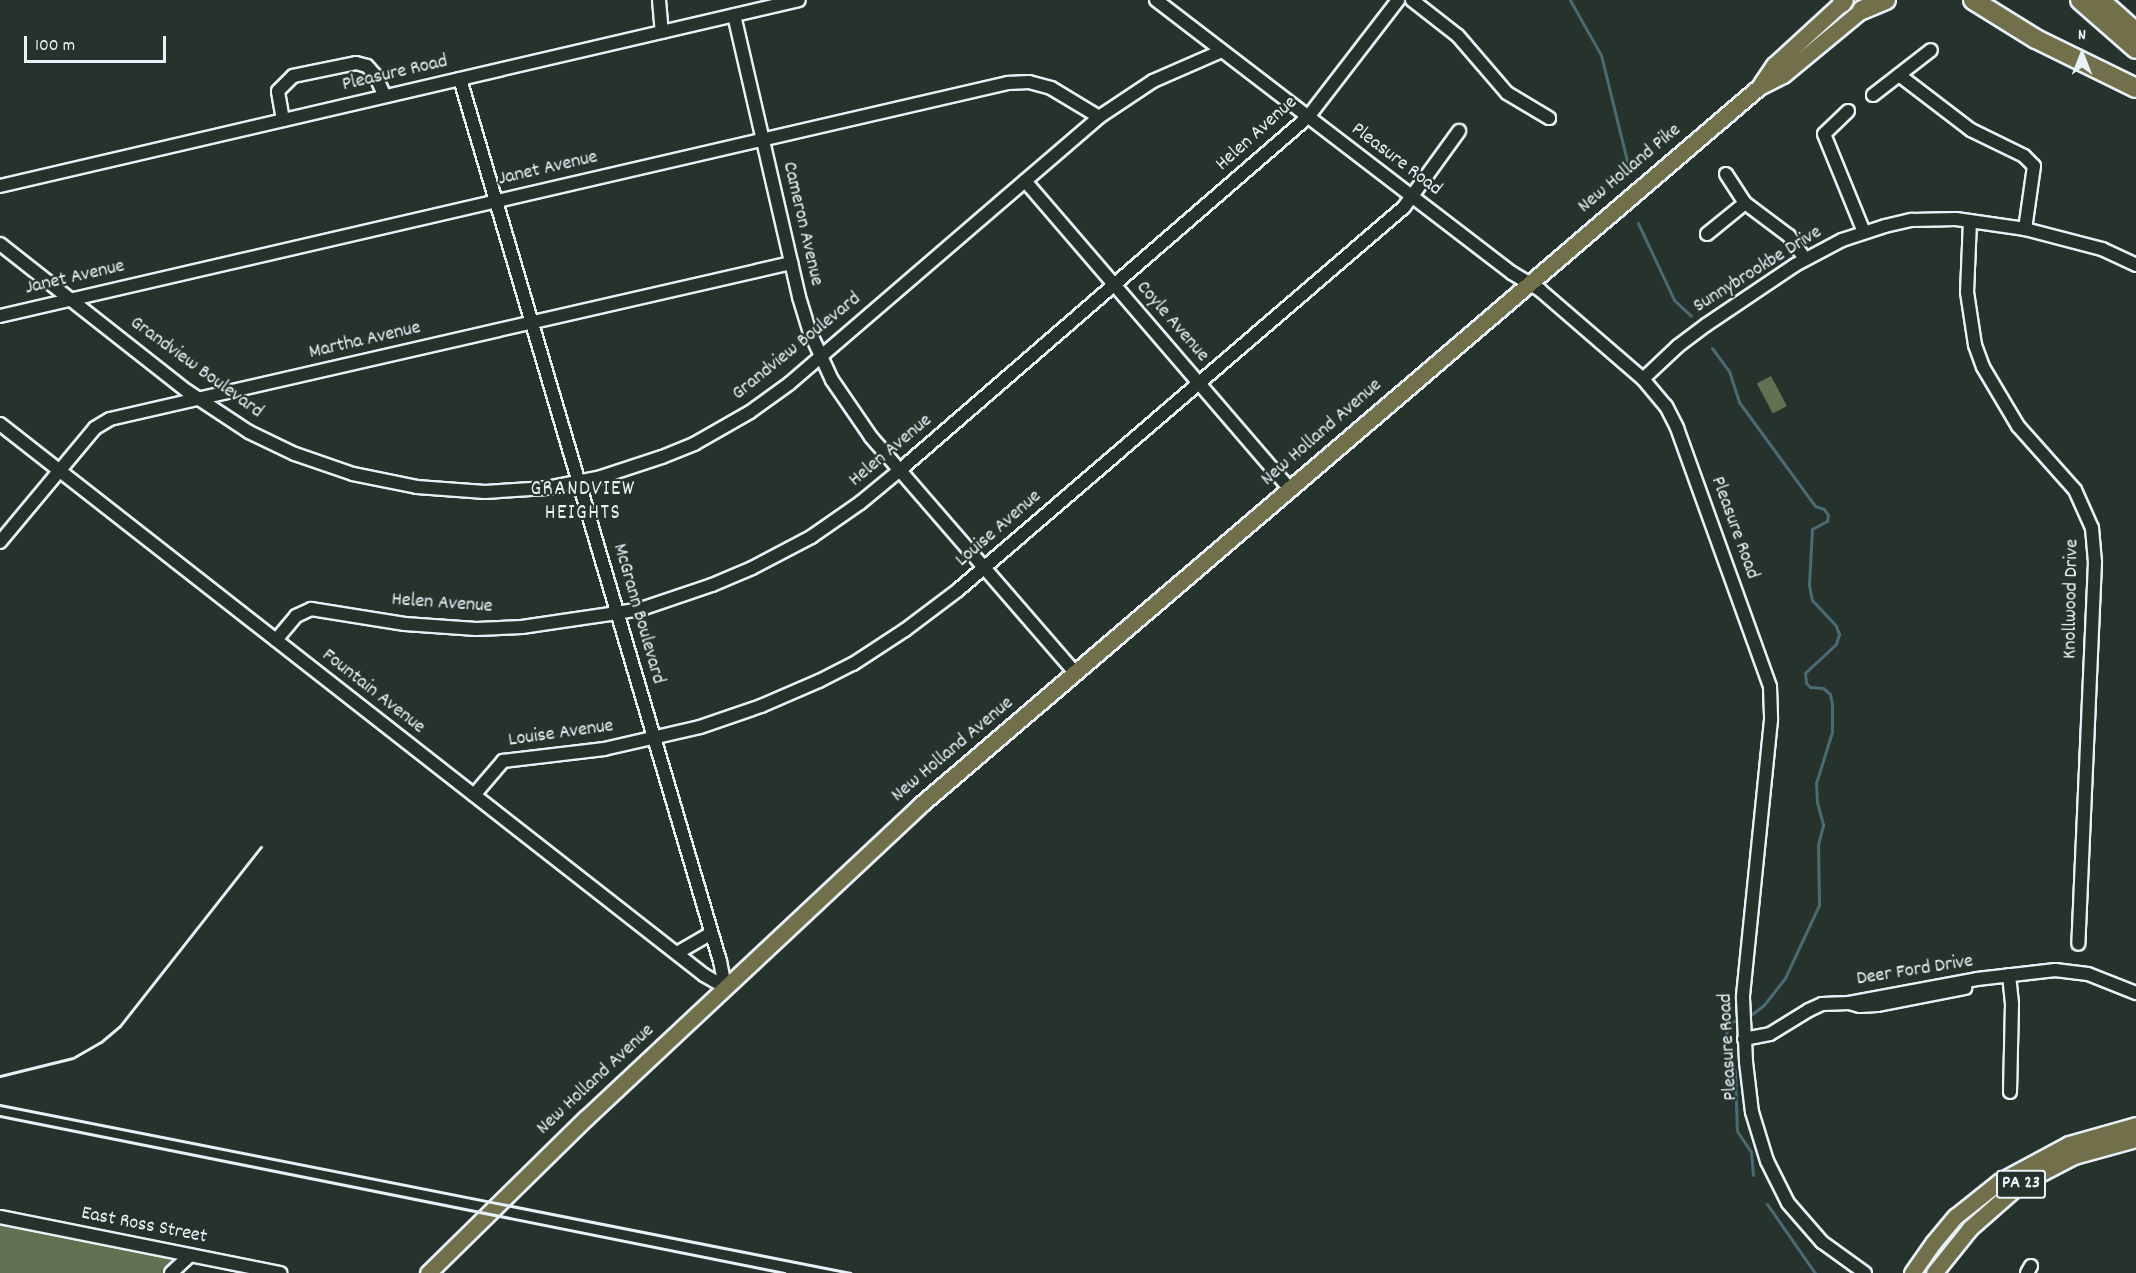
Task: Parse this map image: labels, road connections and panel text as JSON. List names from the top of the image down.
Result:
{
  "streets": {
    "main road": ["New Holland Pike", "New Holland Avenue", "PA 23"],
    "street": [
      "Pleasure Road",
      "Helen Avenue",
      "Janet Avenue",
      "Cameron Avenue",
      "Sunnybrookbe Drive",
      "Coyle Avenue",
      "Martha Avenue",
      "Grandview Boulevard",
      "Louise Avenue",
      "Knollwood Drive",
      "McGrann Boulevard",
      "Fountain Avenue",
      "Deer Ford Drive",
      "East Ross Street"
    ]
  },
  "crossings": [
    ["Pleasure Road", "Helen Avenue"],
    ["Pleasure Road", "New Holland Pike"],
    ["Pleasure Road", "Cameron Avenue"],
    ["Pleasure Road", "Sunnybrookbe Drive"],
    ["Pleasure Road", "Grandview Boulevard"],
    ["Pleasure Road", "New Holland Avenue"],
    ["Pleasure Road", "Louise Avenue"],
    ["Pleasure Road", "McGrann Boulevard"],
    ["Pleasure Road", "Deer Ford Drive"],
    ["Helen Avenue", "Cameron Avenue"],
    ["Helen Avenue", "Coyle Avenue"],
    ["Helen Avenue", "McGrann Boulevard"],
    ["Helen Avenue", "Fountain Avenue"],
    ["Janet Avenue", "Cameron Avenue"],
    ["Janet Avenue", "Grandview Boulevard"],
    ["Janet Avenue", "McGrann Boulevard"],
    ["New Holland Pike", "New Holland Avenue"],
    ["Cameron Avenue", "Martha Avenue"],
    ["Cameron Avenue", "Grandview Boulevard"],
    ["Cameron Avenue", "New Holland Avenue"],
    ["Cameron Avenue", "Louise Avenue"],
    ["Sunnybrookbe Drive", "Knollwood Drive"],
    ["Coyle Avenue", "Grandview Boulevard"],
    ["Coyle Avenue", "New Holland Avenue"],
    ["Coyle Avenue", "Louise Avenue"],
    ["Martha Avenue", "Grandview Boulevard"],
    ["Martha Avenue", "McGrann Boulevard"],
    ["Martha Avenue", "Fountain Avenue"],
    ["Grandview Boulevard", "McGrann Boulevard"],
    ["New Holland Avenue", "McGrann Boulevard"],
    ["New Holland Avenue", "Fountain Avenue"],
    ["Louise Avenue", "McGrann Boulevard"],
    ["Louise Avenue", "Fountain Avenue"],
    ["McGrann Boulevard", "Fountain Avenue"]
  ],
  "districts": ["GRANDVIEW HEIGHTS"],
  "scale_bar": "100 m",
  "north": "top"
}
